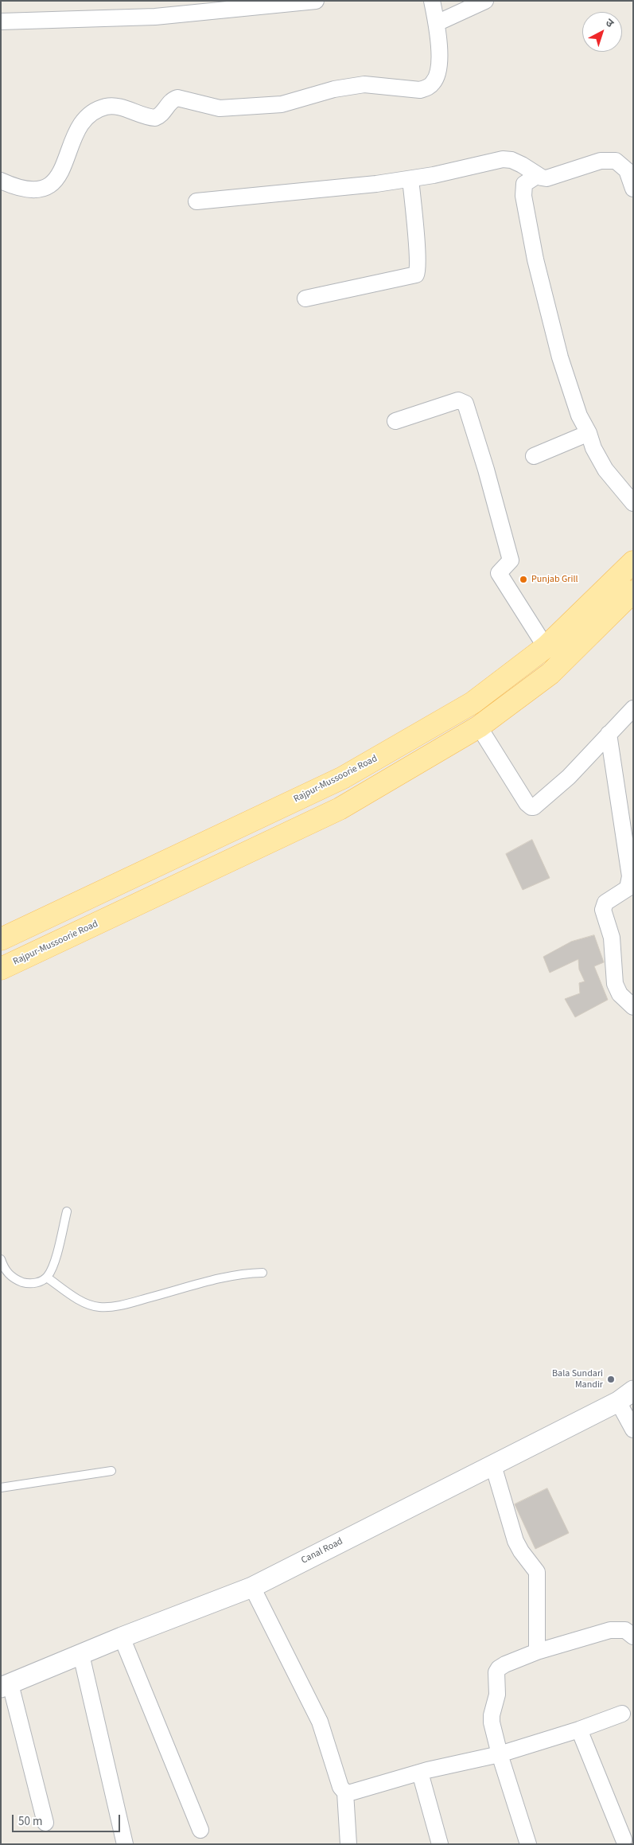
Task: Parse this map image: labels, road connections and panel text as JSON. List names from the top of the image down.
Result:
{
  "streets": {
    "main road": ["Rajpur-Mussoorie Road"],
    "street": ["Canal Road"]
  },
  "places": ["Punjab Grill", "Bala Sundari Mandir"],
  "scale_bar": "50 m",
  "north": "top right"
}
